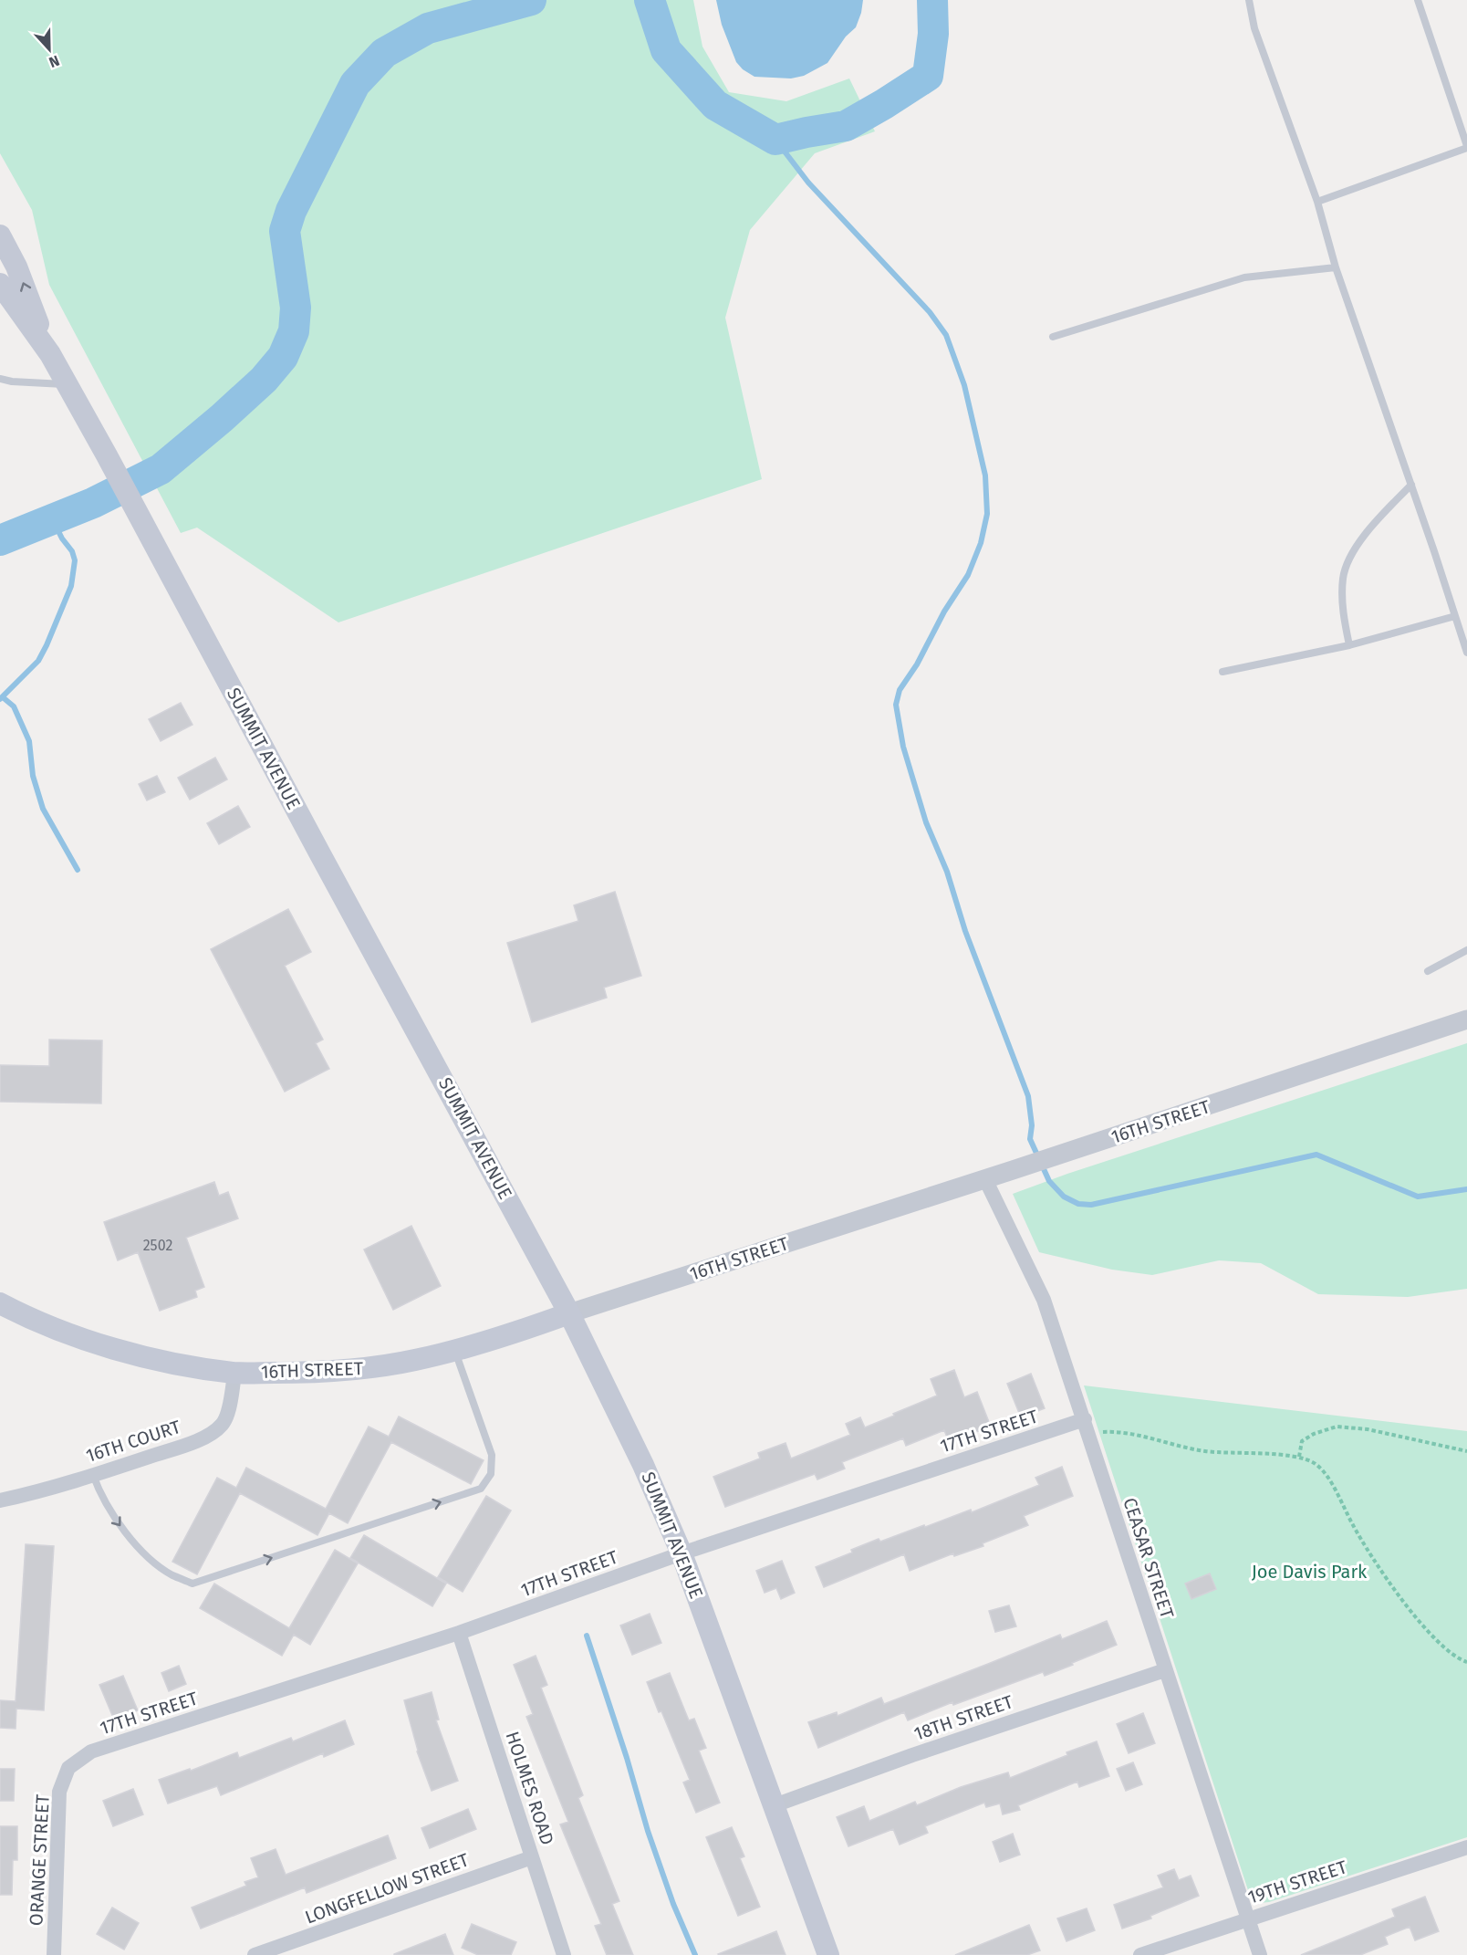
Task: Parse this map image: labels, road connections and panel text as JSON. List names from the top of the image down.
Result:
{
  "streets": {
    "main road": ["SUMMIT AVENUE", "16TH STREET"],
    "street": [
      "17TH STREET",
      "16TH COURT",
      "CEASAR STREET",
      "18TH STREET",
      "HOLMES ROAD",
      "ORANGE STREET",
      "19TH STREET",
      "LONGFELLOW STREET"
    ]
  },
  "crossings": [
    ["SUMMIT AVENUE", "16TH STREET"],
    ["SUMMIT AVENUE", "17TH STREET"],
    ["SUMMIT AVENUE", "18TH STREET"],
    ["16TH STREET", "16TH COURT"],
    ["16TH STREET", "CEASAR STREET"],
    ["17TH STREET", "CEASAR STREET"],
    ["17TH STREET", "HOLMES ROAD"],
    ["17TH STREET", "ORANGE STREET"],
    ["CEASAR STREET", "18TH STREET"],
    ["CEASAR STREET", "19TH STREET"],
    ["HOLMES ROAD", "LONGFELLOW STREET"]
  ],
  "parks": ["Joe Davis Park"],
  "house_numbers": ["2502"],
  "north": "bottom"
}
